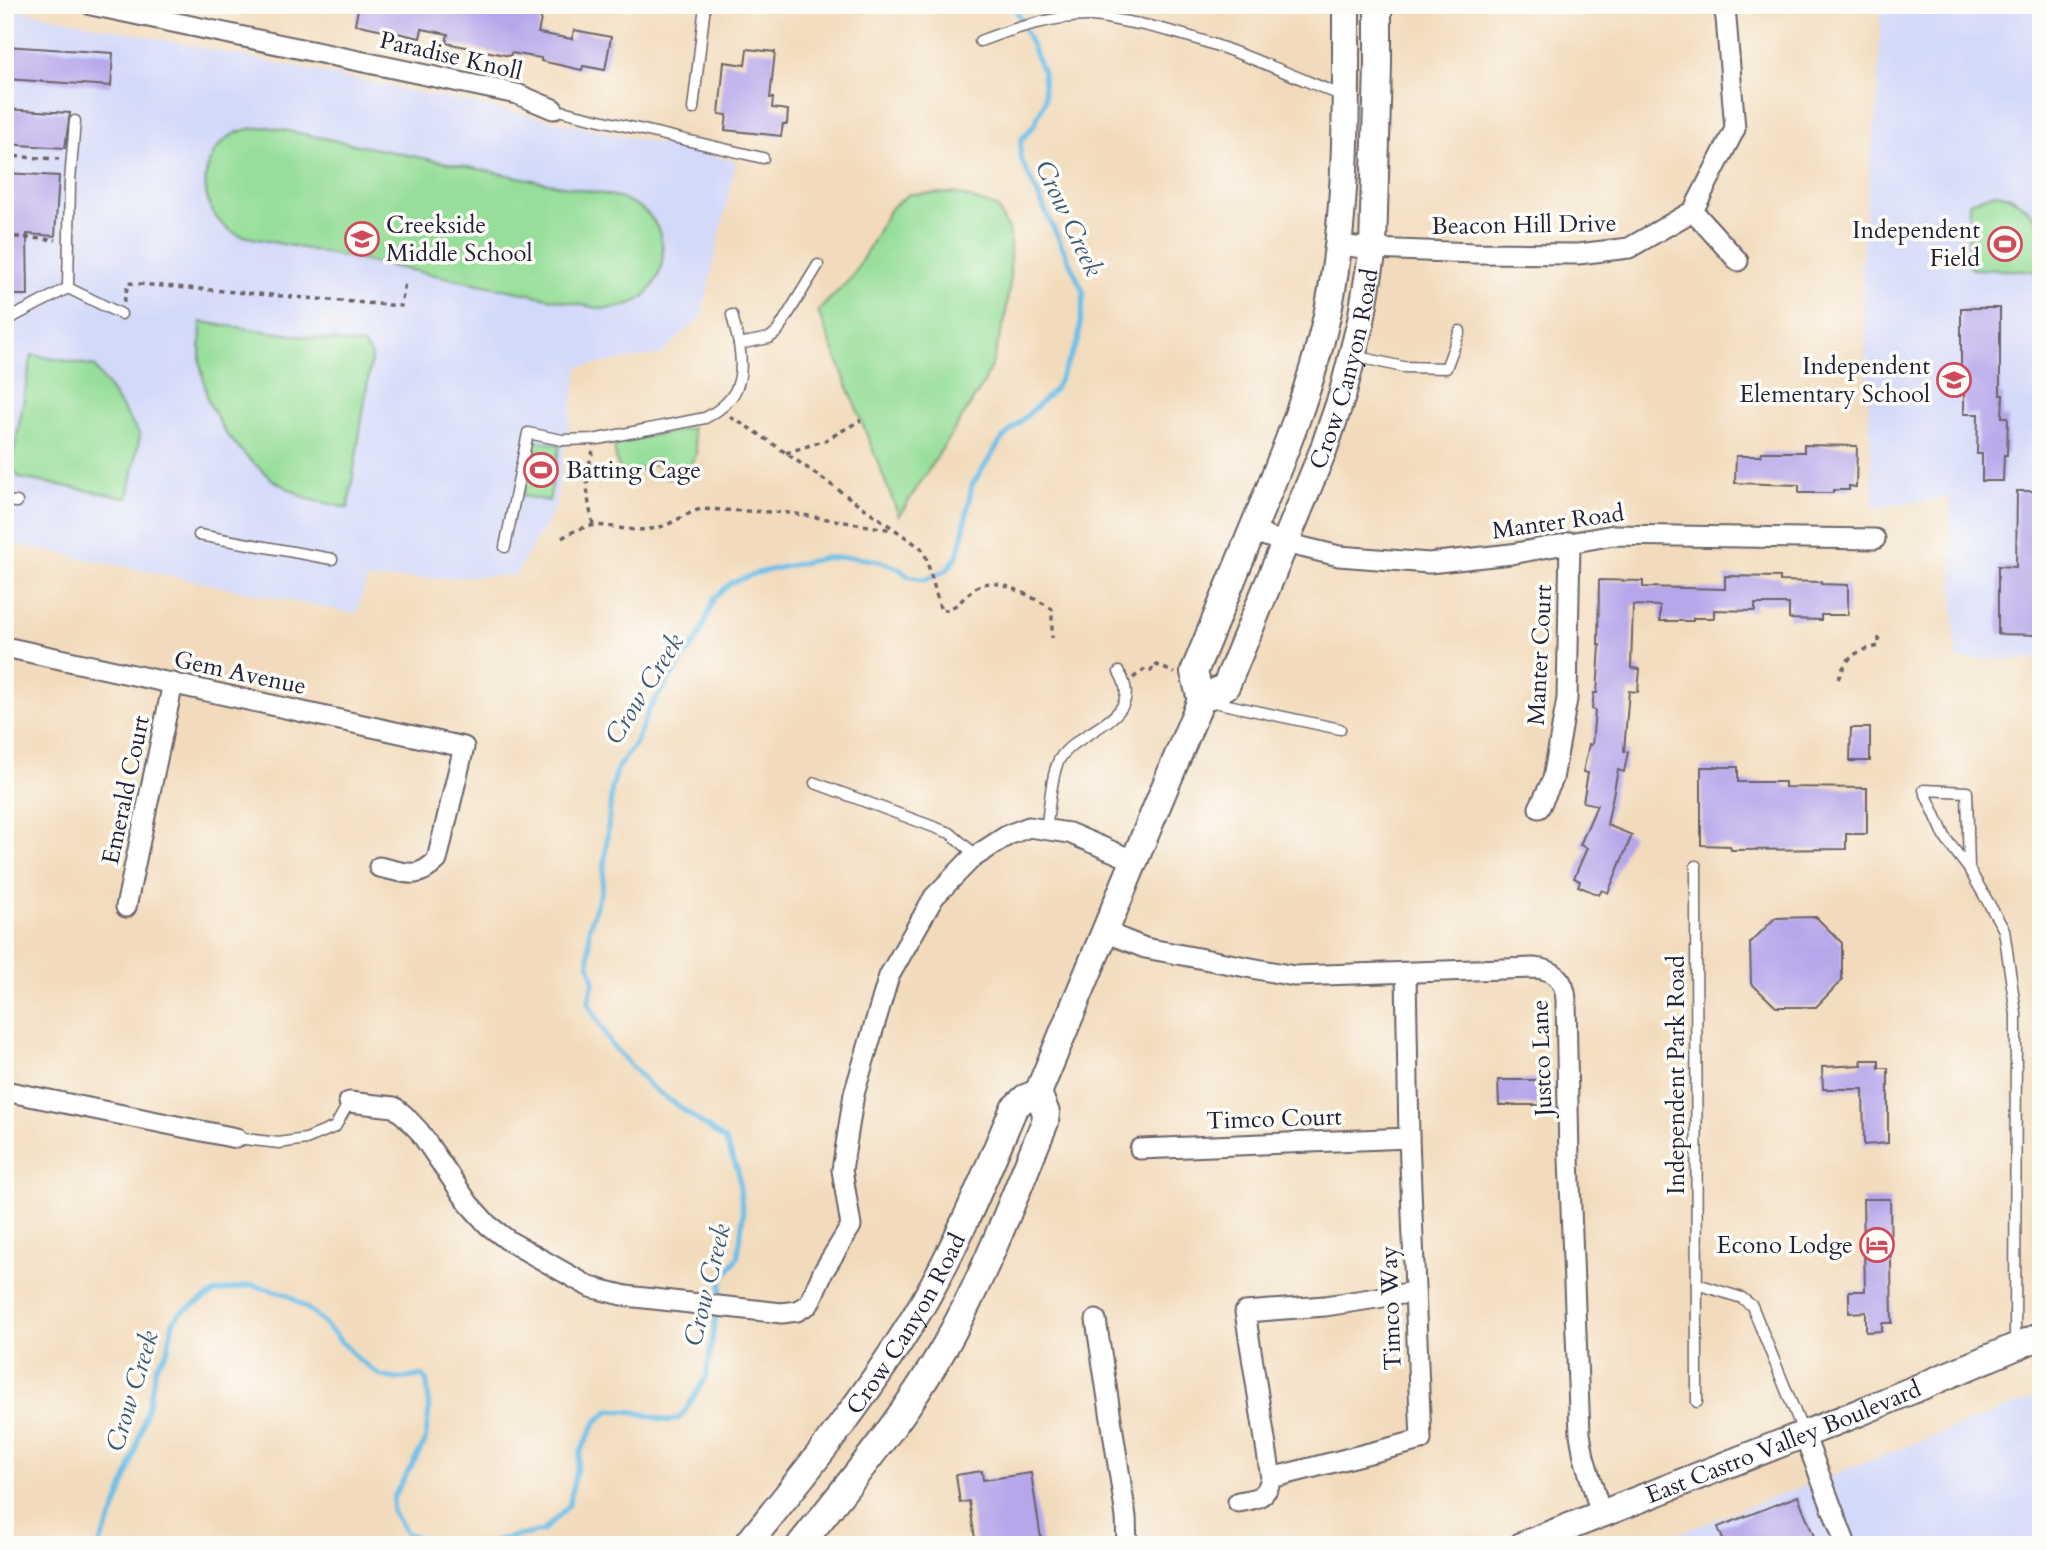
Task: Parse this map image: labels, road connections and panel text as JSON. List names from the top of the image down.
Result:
{
  "streets": {
    "main road": ["Crow Canyon Road", "East Castro Valley Boulevard"],
    "street": [
      "Paradise Knoll",
      "Beacon Hill Drive",
      "Manter Road",
      "Manter Court",
      "Gem Avenue",
      "Emerald Court",
      "Justco Lane",
      "Timco Court",
      "Timco Way"
    ],
    "lane": ["Independent Park Road"]
  },
  "crossings": [
    ["Beacon Hill Drive", "Crow Canyon Road"],
    ["Crow Canyon Road", "Manter Road"],
    ["Crow Canyon Road", "Justco Lane"],
    ["Manter Road", "Manter Court"],
    ["Gem Avenue", "Emerald Court"],
    ["Justco Lane", "Timco Way"],
    ["Justco Lane", "East Castro Valley Boulevard"],
    ["Timco Court", "Timco Way"]
  ],
  "water": ["Crow Creek"],
  "places": {
    "school or university": ["Creekside Middle School", "Independent Elementary School"],
    "sports": ["Independent Field", "Batting Cage"],
    "hotel": ["Econo Lodge"]
  }
}
